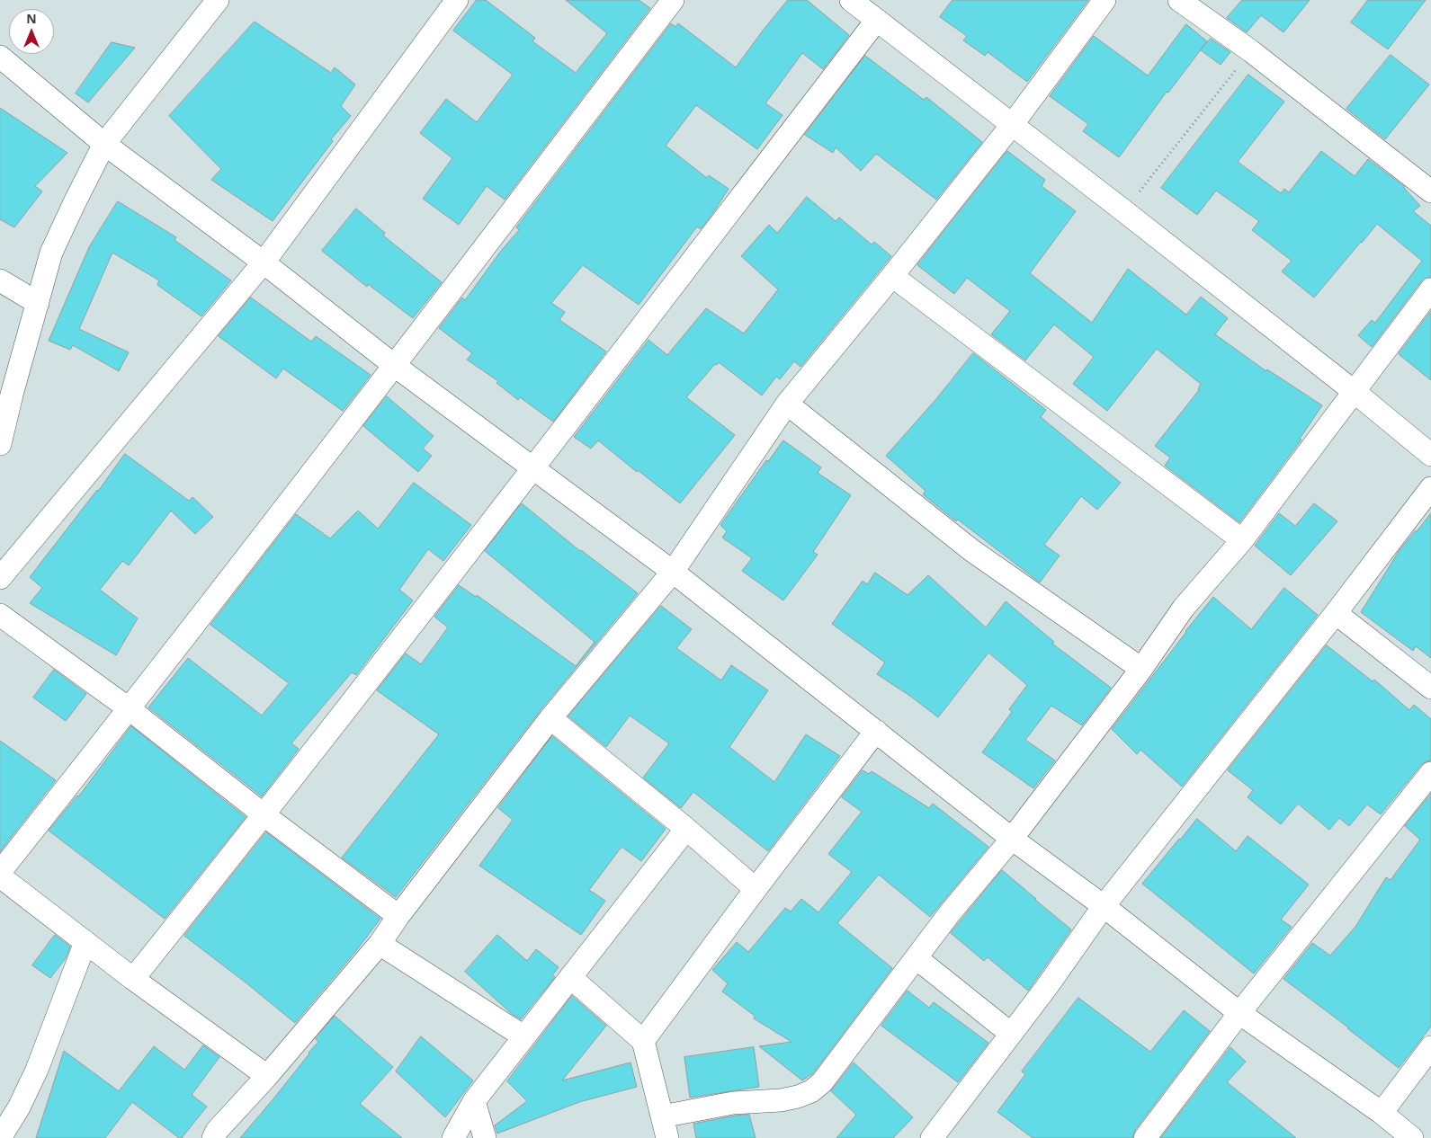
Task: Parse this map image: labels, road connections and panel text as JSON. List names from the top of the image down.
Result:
{
  "north": "top"
}
